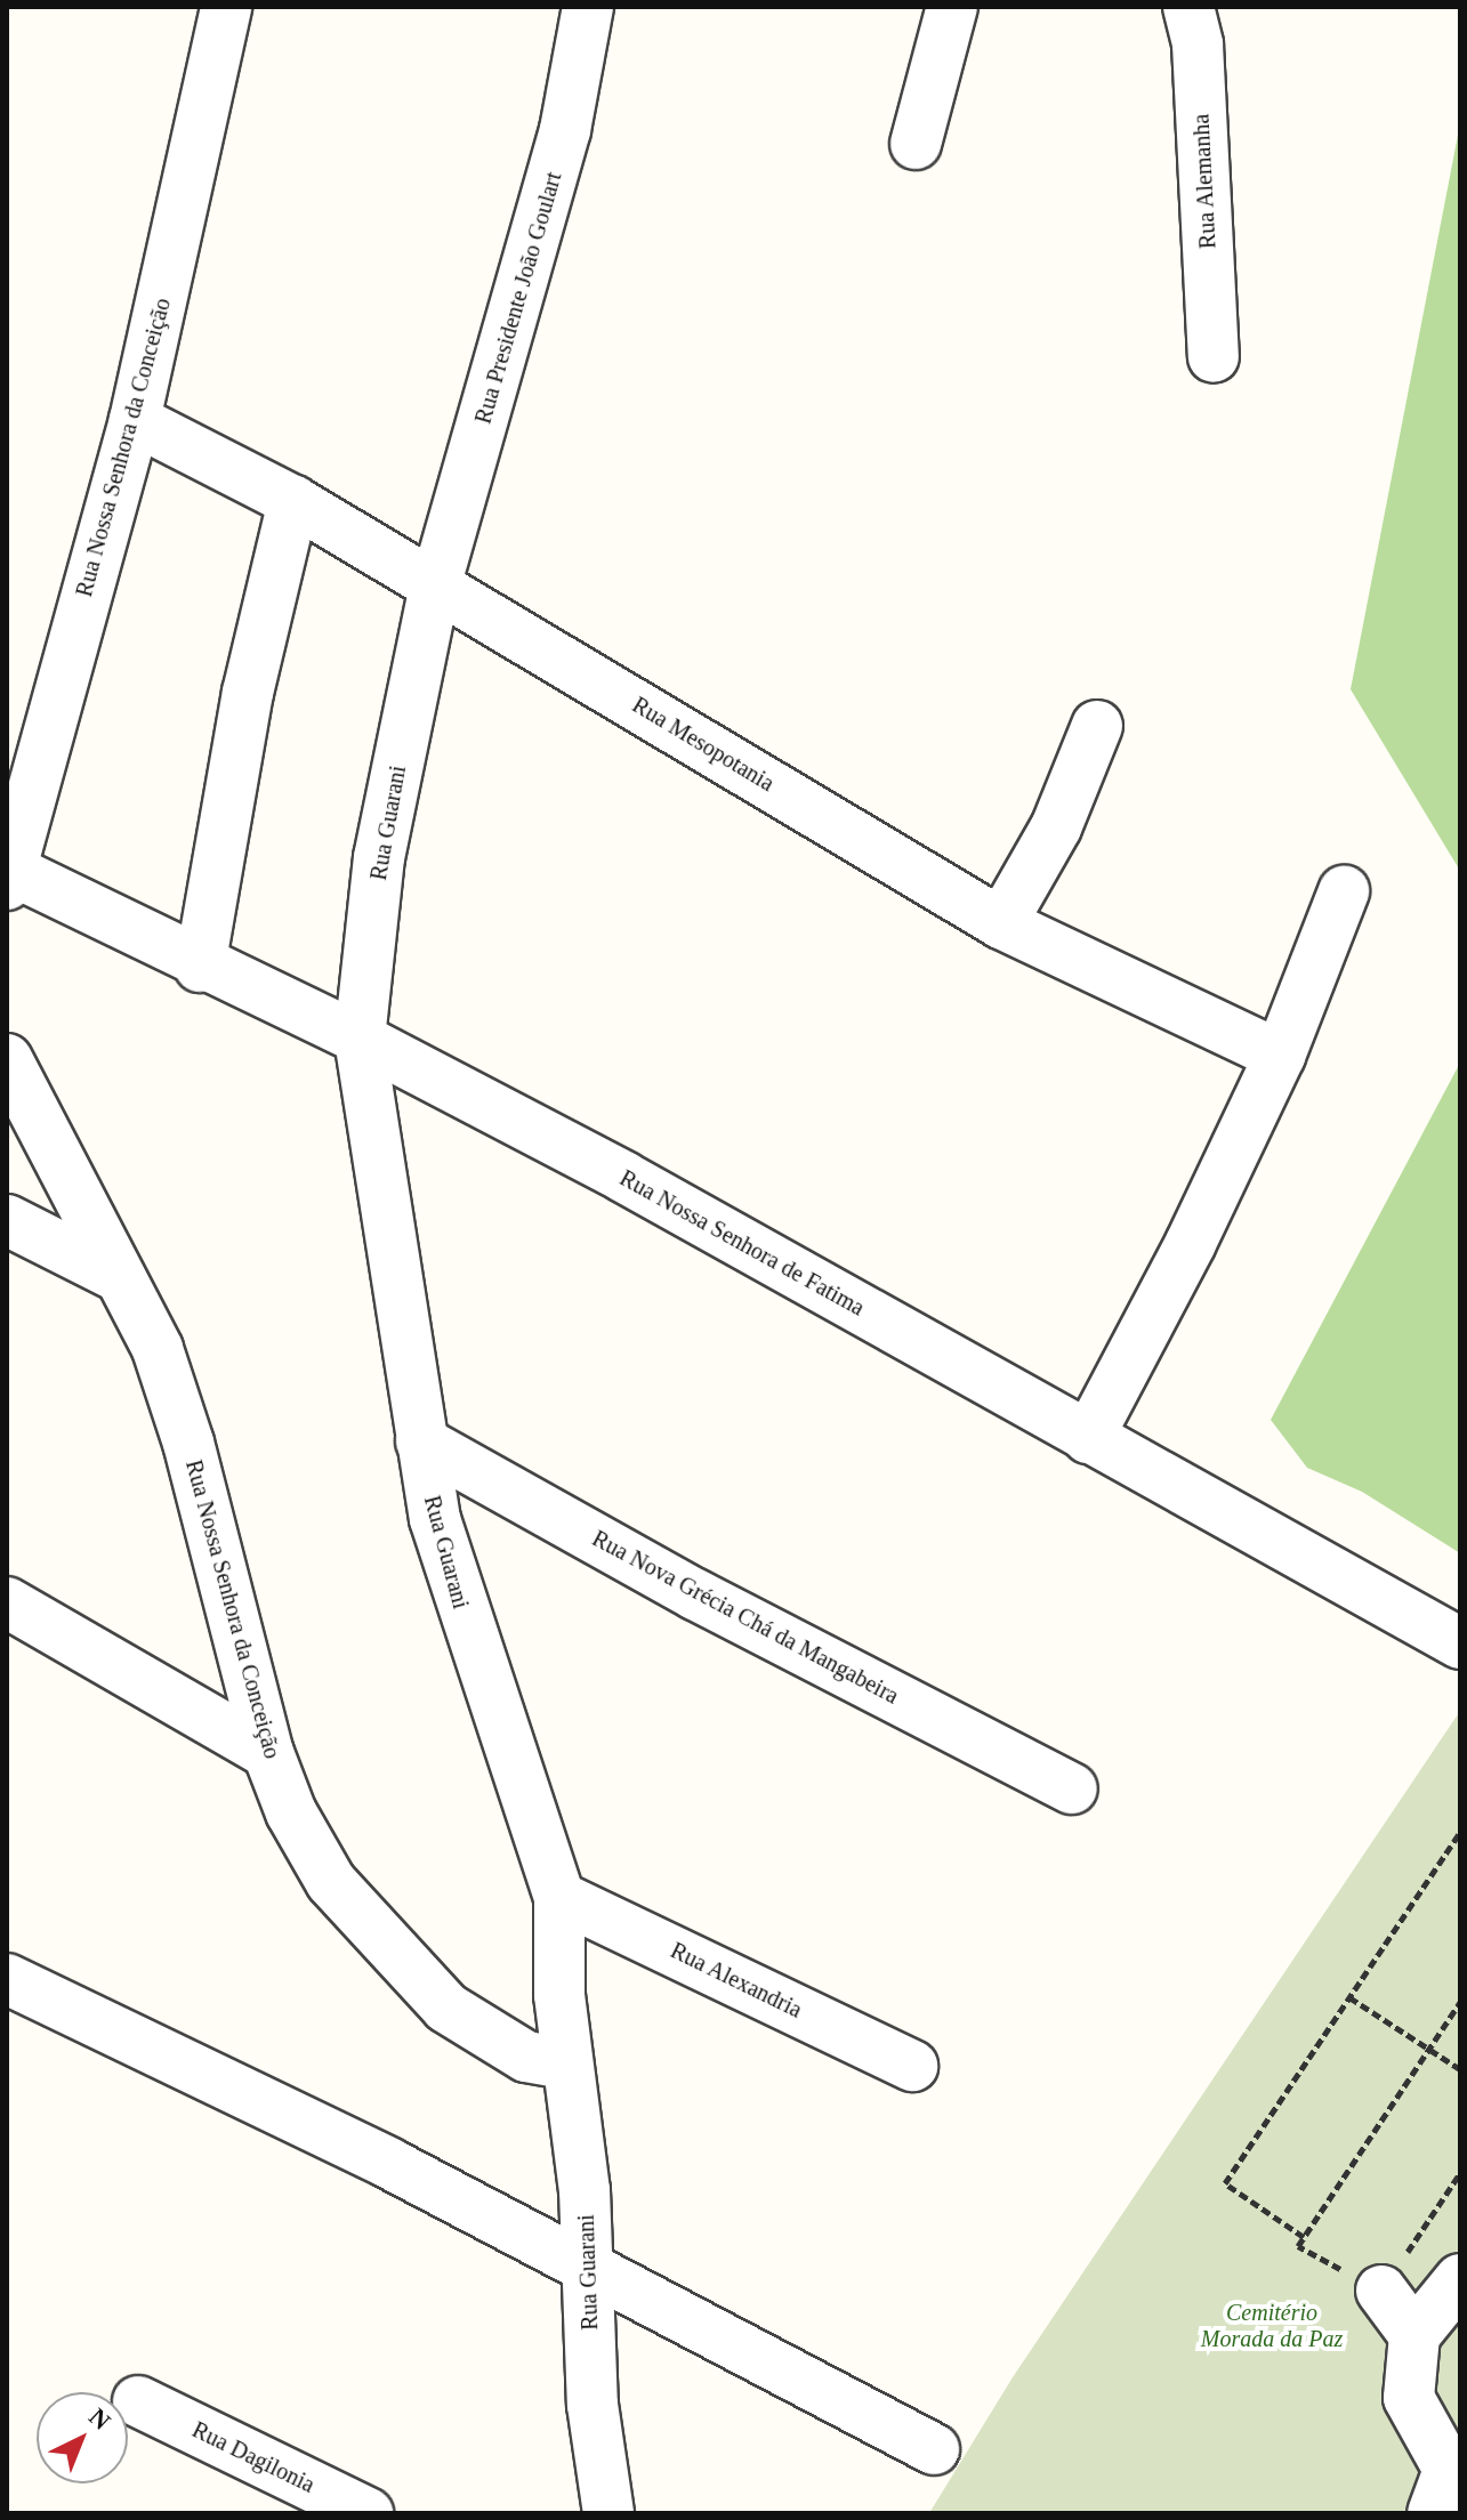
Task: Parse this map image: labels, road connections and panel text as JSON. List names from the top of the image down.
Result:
{
  "streets": {
    "street": [
      "Rua Alemanha",
      "Rua Presidente João Goulart",
      "Rua Nossa Senhora da Conceição",
      "Rua Mesopotania",
      "Rua Guarani",
      "Rua Nossa Senhora de Fatima",
      "Rua Nova Grécia Chá da Mangabeira",
      "Rua Alexandria",
      "Rua Dagilonia"
    ]
  },
  "crossings": [
    ["Rua Presidente João Goulart", "Rua Mesopotania"],
    ["Rua Presidente João Goulart", "Rua Guarani"],
    ["Rua Nossa Senhora da Conceição", "Rua Mesopotania"],
    ["Rua Nossa Senhora da Conceição", "Rua Guarani"],
    ["Rua Nossa Senhora da Conceição", "Rua Nossa Senhora de Fatima"],
    ["Rua Mesopotania", "Rua Guarani"],
    ["Rua Guarani", "Rua Nossa Senhora de Fatima"],
    ["Rua Guarani", "Rua Nova Grécia Chá da Mangabeira"],
    ["Rua Guarani", "Rua Alexandria"]
  ],
  "parks": ["Cemitério Morada da Paz"],
  "north": "top right"
}
